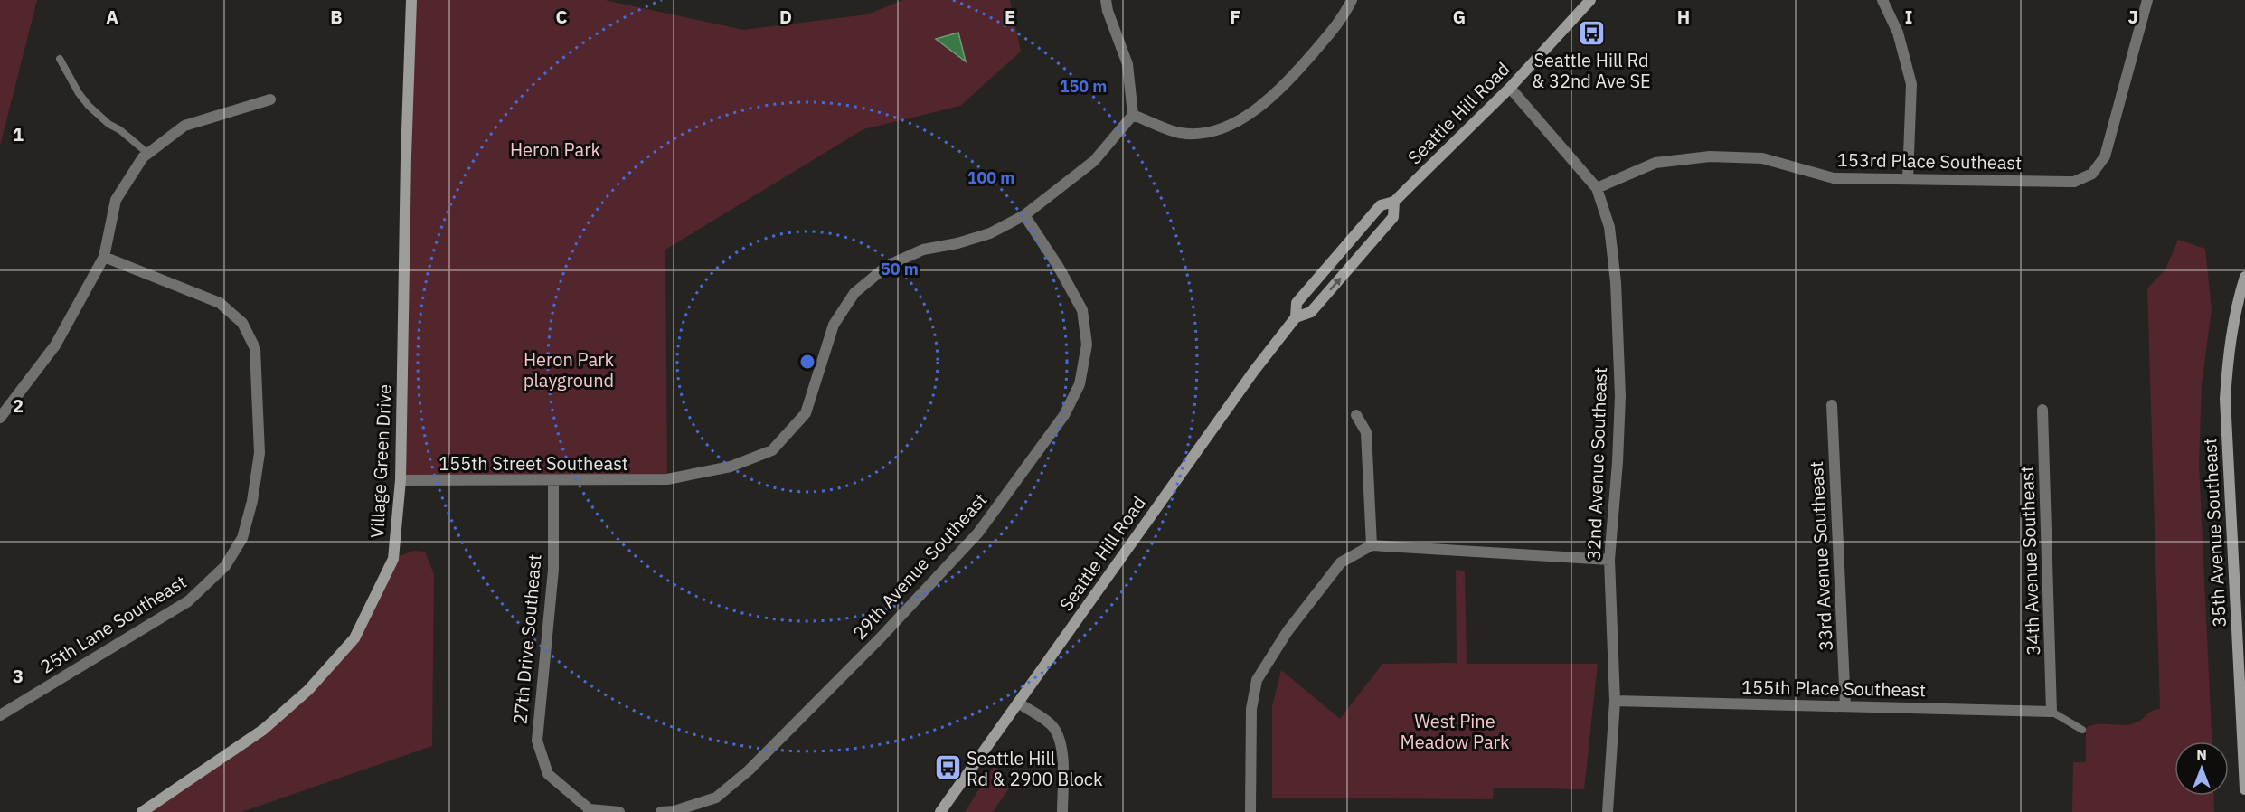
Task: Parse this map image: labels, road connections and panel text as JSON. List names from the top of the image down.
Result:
{
  "streets": {
    "street": [
      "Seattle Hill Road",
      "153rd Place Southeast",
      "Village Green Drive",
      "155th Street Southeast",
      "32nd Avenue Southeast",
      "35th Avenue Southeast",
      "33rd Avenue Southeast",
      "34th Avenue Southeast",
      "29th Avenue Southeast",
      "25th Lane Southeast",
      "27th Drive Southeast",
      "155th Place Southeast"
    ]
  },
  "crossings": [
    ["Seattle Hill Road", "32nd Avenue Southeast"],
    ["153rd Place Southeast", "32nd Avenue Southeast"],
    ["Village Green Drive", "155th Street Southeast"],
    ["155th Street Southeast", "29th Avenue Southeast"],
    ["155th Street Southeast", "27th Drive Southeast"],
    ["32nd Avenue Southeast", "155th Place Southeast"],
    ["33rd Avenue Southeast", "155th Place Southeast"],
    ["34th Avenue Southeast", "155th Place Southeast"]
  ],
  "parks": ["Heron Park", "Heron Park playground", "West Pine Meadow Park"],
  "places": {
    "bus stop": ["Seattle Hill Rd & 32nd Ave SE", "Seattle Hill Rd & 2900 Block"]
  },
  "north": "top",
  "grid": {
    "columns": [
      "A",
      "B",
      "C",
      "D",
      "E",
      "F",
      "G",
      "H",
      "I",
      "J"
    ],
    "rows": ["1", "2", "3"]
  },
  "rings": ["150 m", "100 m", "50 m"]
}
